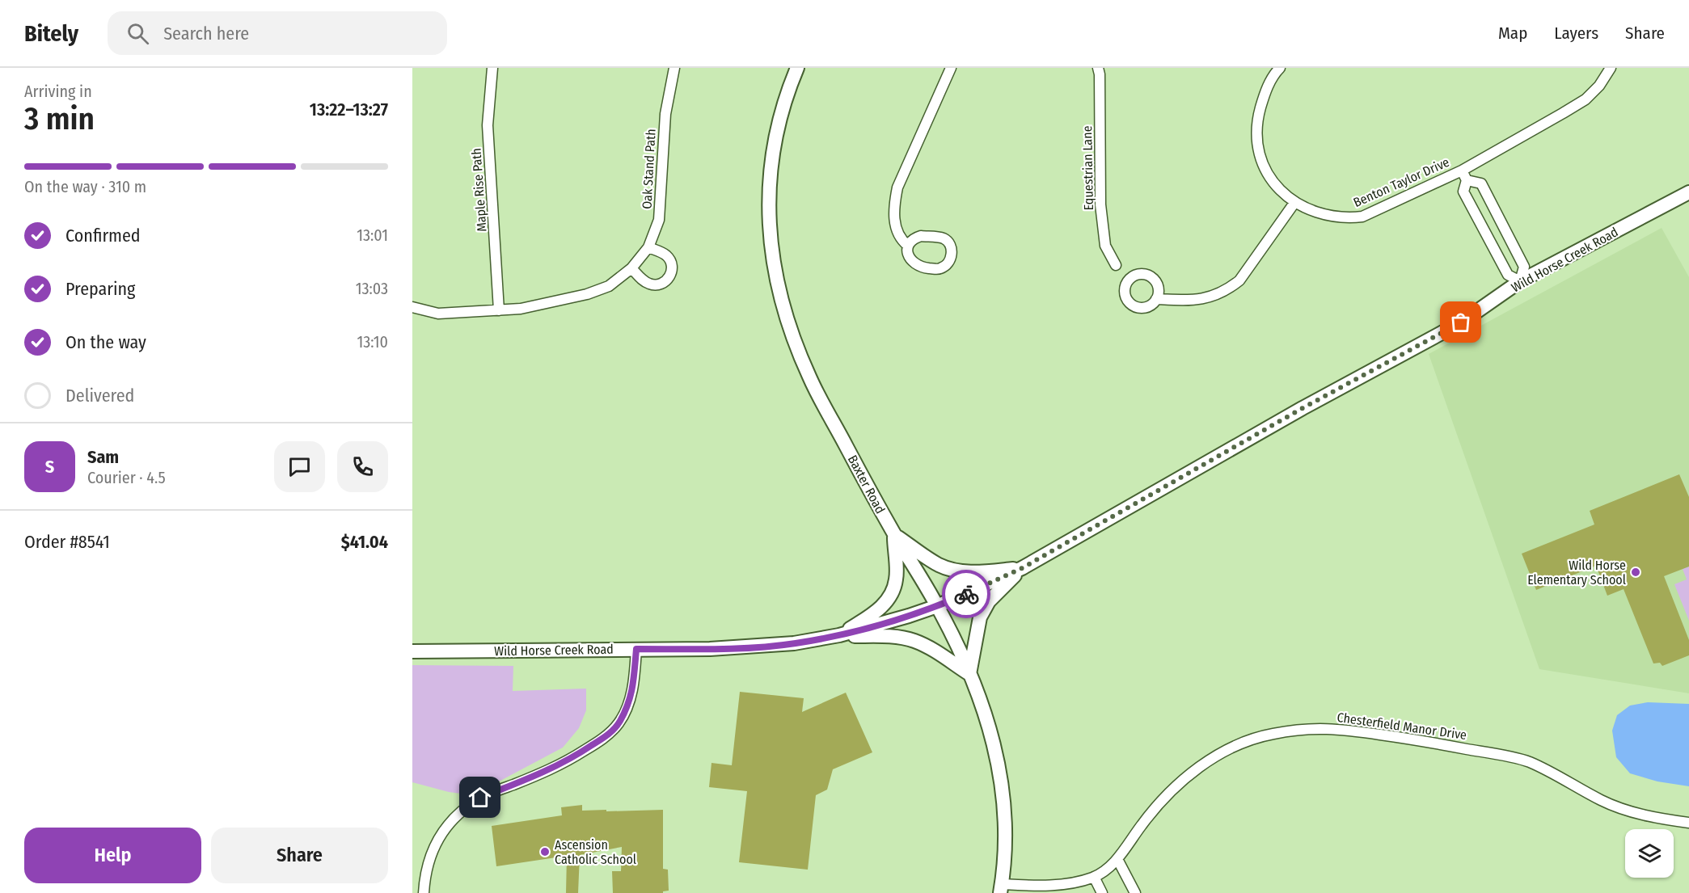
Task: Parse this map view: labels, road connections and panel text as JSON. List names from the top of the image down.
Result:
{
  "streets": {
    "main road": ["Wild Horse Creek Road", "Baxter Road"],
    "street": [
      "Equestrian Lane",
      "Oak Stand Path",
      "Benton Taylor Drive",
      "Maple Rise Path",
      "Chesterfield Manor Drive"
    ]
  },
  "crossings": [
    ["Oak Stand Path", "Maple Rise Path"],
    ["Wild Horse Creek Road", "Baxter Road"],
    ["Baxter Road", "Chesterfield Manor Drive"]
  ],
  "places": ["Wild Horse Elementary School", "Ascension Catholic School"],
  "page": {
    "header": "Bitely",
    "search": "Search here",
    "nav": ["Map", "Layers", "Share"],
    "heading": ["3 min", "Arriving in", "13:22–13:27"],
    "panel": [
      "Sam",
      "Courier · 4.5",
      "Order #8541",
      "$41.04"
    ],
    "bar": "On the way · 310 m",
    "list": [
      ["Confirmed", "13:01"],
      ["Preparing", "13:03"],
      ["On the way", "13:10"],
      "Delivered"
    ],
    "round": "S",
    "buttons": ["Help", "Share"]
  }
}
